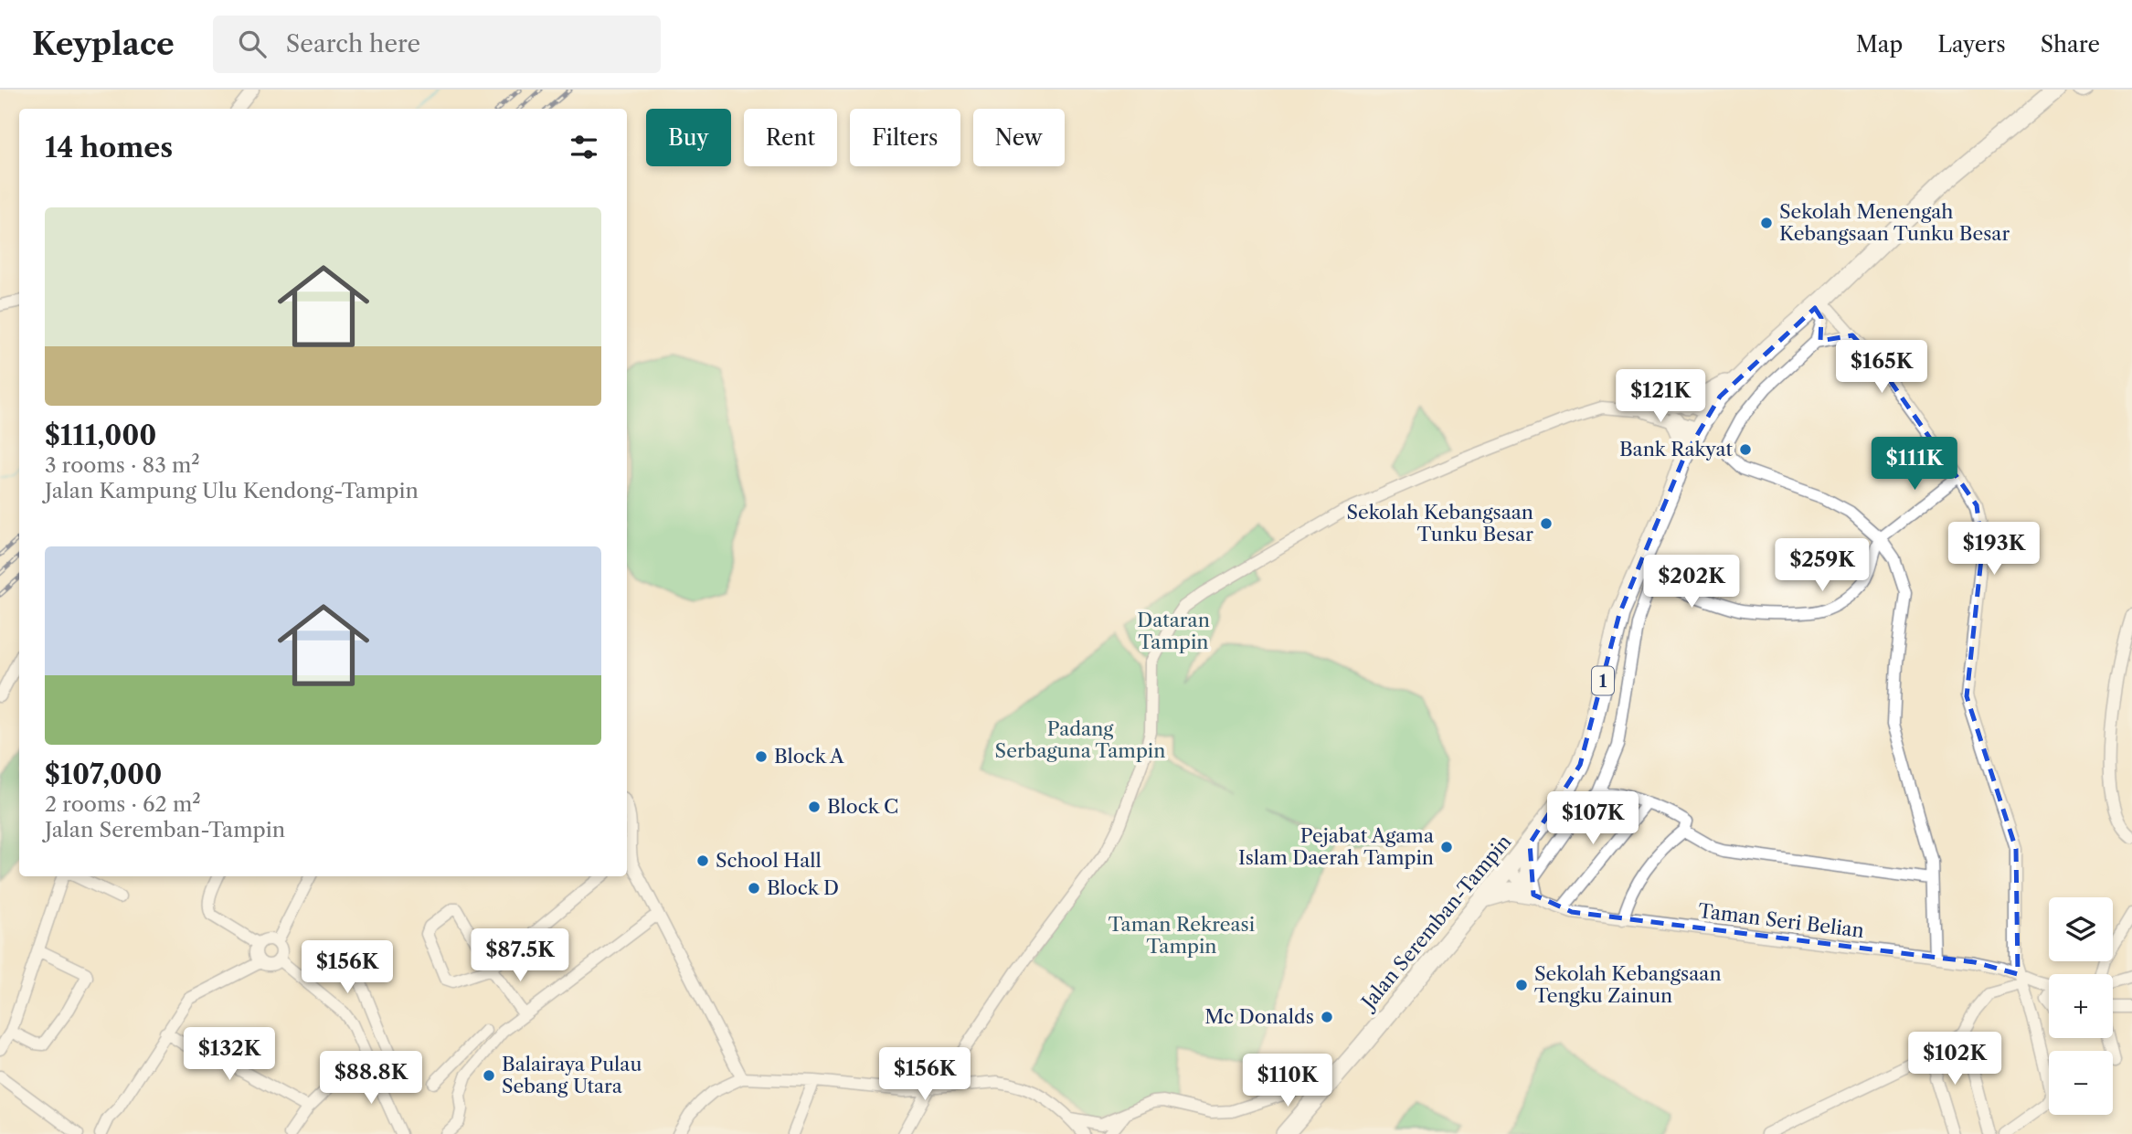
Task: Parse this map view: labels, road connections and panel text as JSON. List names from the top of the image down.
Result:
{
  "streets": {
    "highway": ["1", "Jalan Seremban-Tampin"],
    "street": ["Taman Seri Belian"]
  },
  "crossings": [
    ["Taman Seri Belian", "Jalan Seremban-Tampin"]
  ],
  "parks": ["Dataran Tampin", "Padang Serbaguna Tampin", "Taman Rekreasi Tampin"],
  "places": [
    "Sekolah Menengah Kebangsaan Tunku Besar",
    "Bank Rakyat",
    "Sekolah Kebangsaan Tunku Besar",
    "Block A",
    "Block C",
    "Pejabat Agama Islam Daerah Tampin",
    "School Hall",
    "Block D",
    "Sekolah Kebangsaan Tengku Zainun",
    "Mc Donalds",
    "Balairaya Pulau Sebang Utara"
  ],
  "page": {
    "header": "Keyplace",
    "search": "Search here",
    "nav": ["Map", "Layers", "Share"],
    "chip": [
      "Buy",
      "Rent",
      "Filters",
      "New"
    ],
    "heading": "14 homes",
    "list": [
      {
        "name": "$111,000",
        "note": "3 rooms · 83 m² · Jalan Kampung Ulu Kendong-Tampin"
      },
      {
        "name": "$107,000",
        "note": "2 rooms · 62 m² · Jalan Seremban-Tampin"
      }
    ],
    "price": [
      "$165K",
      "$121K",
      "$111K",
      "$193K",
      "$259K",
      "$202K",
      "$107K",
      "$87.5K",
      "$156K",
      "$132K",
      "$102K",
      "$156K",
      "$88.8K",
      "$110K"
    ],
    "map_buttons": ["+", "−"]
  }
}
